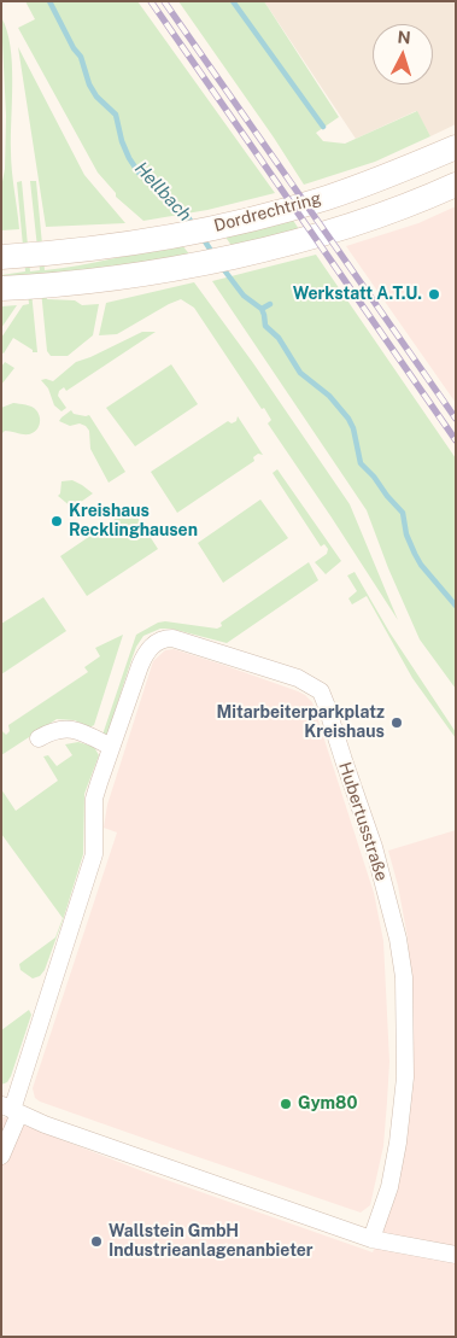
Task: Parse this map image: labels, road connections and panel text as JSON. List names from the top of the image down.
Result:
{
  "streets": {
    "main road": ["Dordrechtring"],
    "street": ["Hubertusstraße"]
  },
  "water": ["Hellbach"],
  "places": [
    "Werkstatt A.T.U.",
    "Kreishaus Recklinghausen",
    "Mitarbeiterparkplatz Kreishaus",
    "Gym80",
    "Wallstein GmbH Industrieanlagenanbieter"
  ],
  "north": "top"
}
